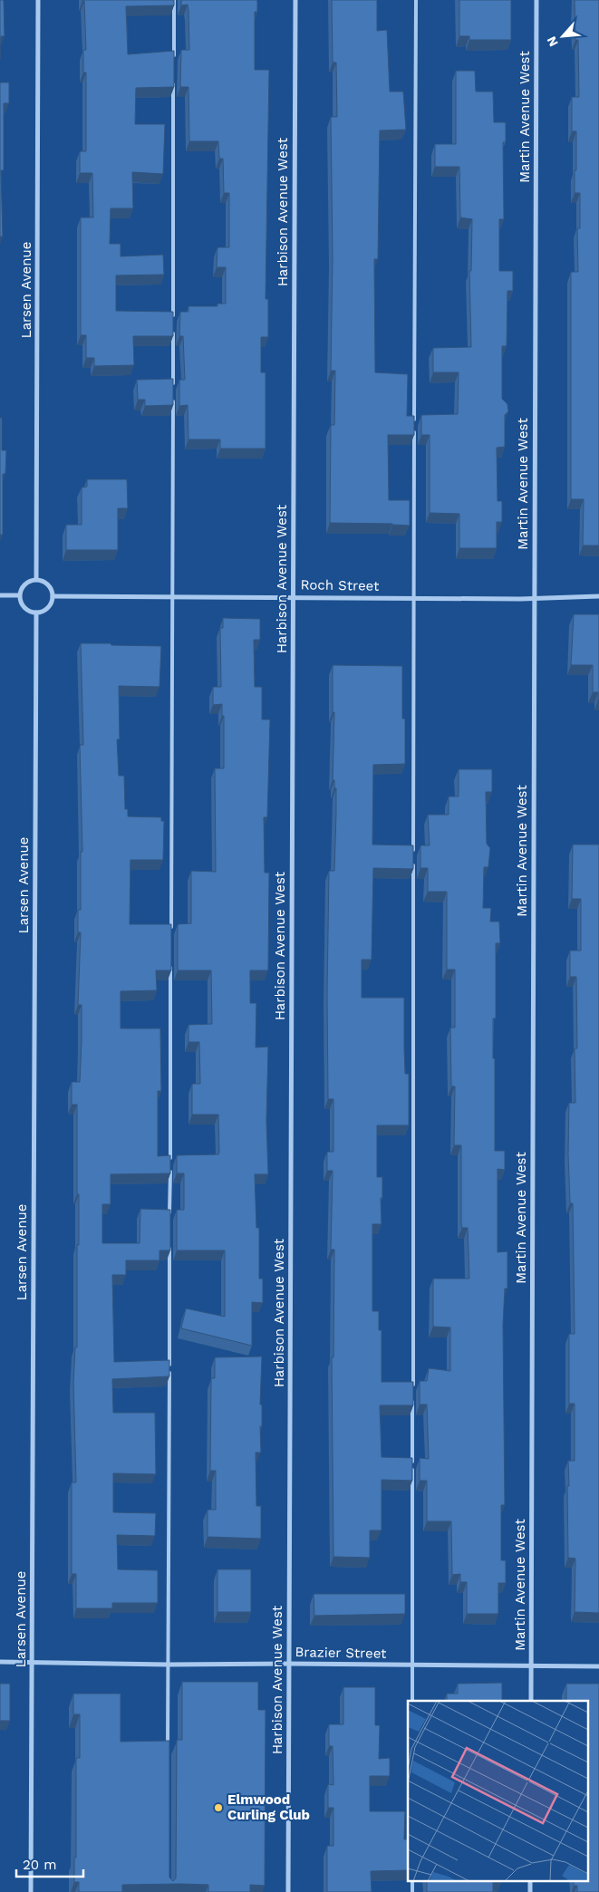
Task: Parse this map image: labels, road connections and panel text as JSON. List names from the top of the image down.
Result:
{
  "streets": {
    "street": [
      "Martin Avenue West",
      "Harbison Avenue West",
      "Larsen Avenue",
      "Roch Street",
      "Brazier Street"
    ]
  },
  "crossings": [
    ["Martin Avenue West", "Roch Street"],
    ["Martin Avenue West", "Brazier Street"],
    ["Harbison Avenue West", "Roch Street"],
    ["Harbison Avenue West", "Brazier Street"],
    ["Larsen Avenue", "Roch Street"],
    ["Larsen Avenue", "Brazier Street"]
  ],
  "places": ["Elmwood Curling Club"],
  "scale_bar": "20 m",
  "north": "bottom left"
}
